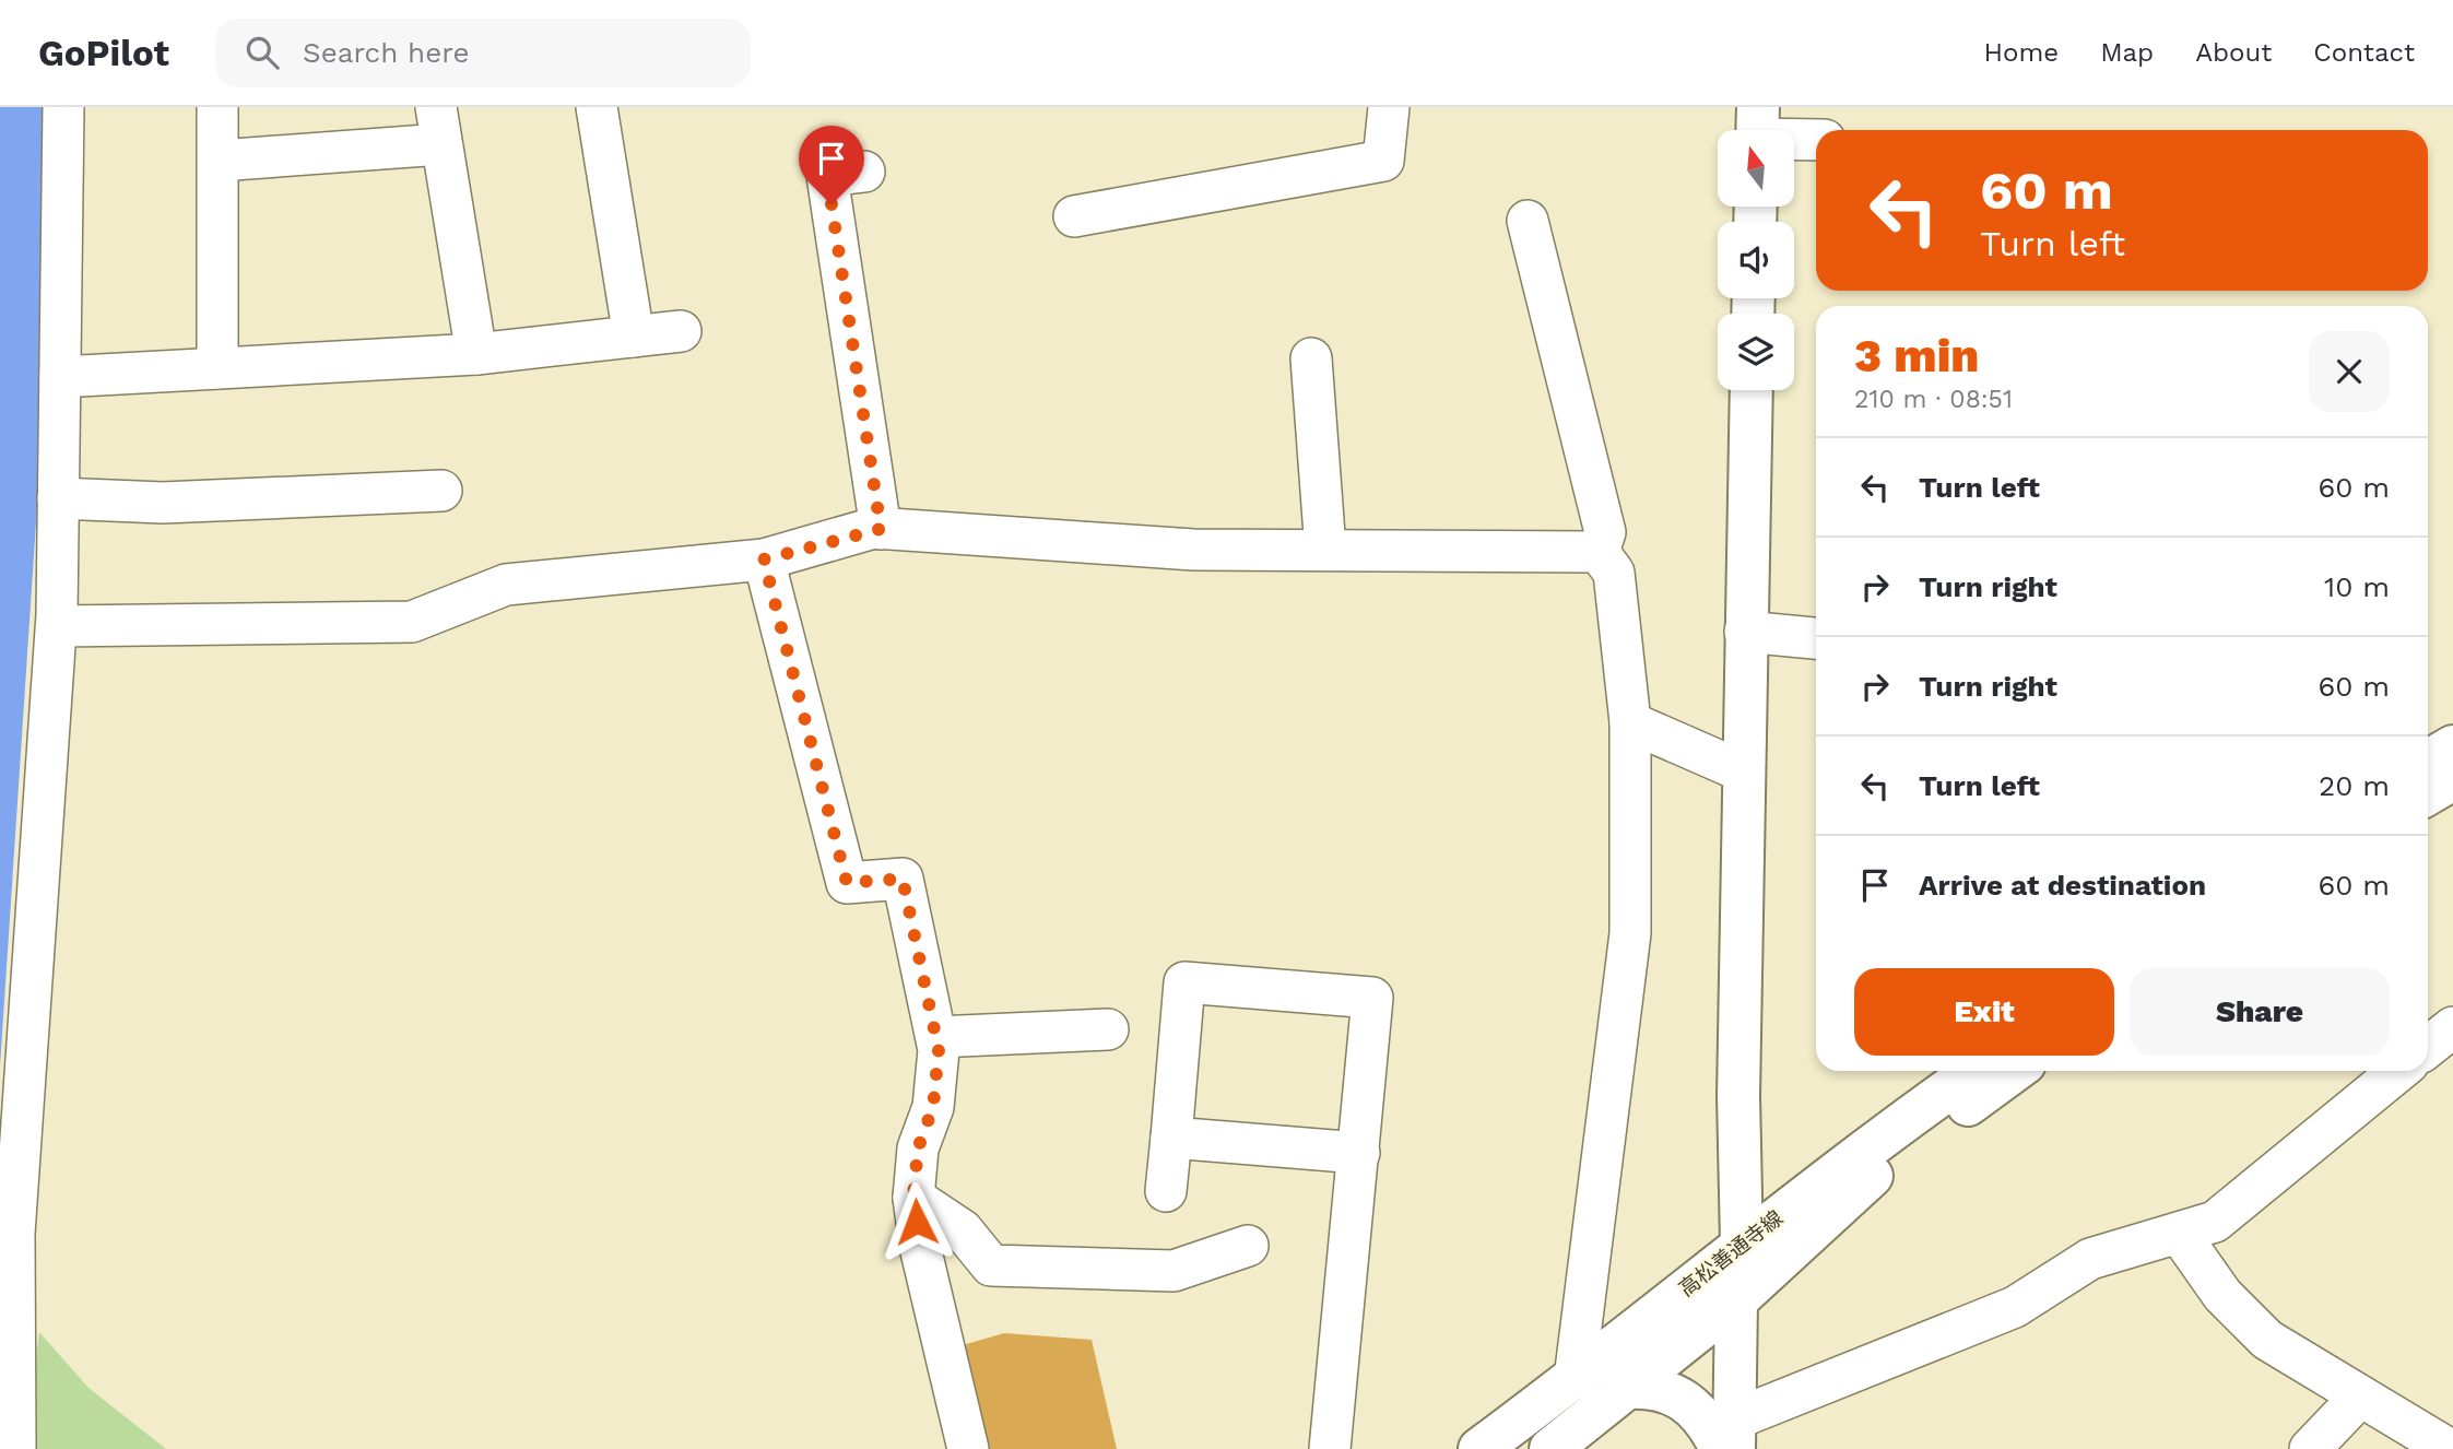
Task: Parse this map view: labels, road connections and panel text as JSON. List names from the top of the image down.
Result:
{
  "streets": {
    "street": ["高松善通寺線"]
  },
  "north": "top",
  "page": {
    "header": "GoPilot",
    "search": "Search here",
    "nav": [
      "Home",
      "Map",
      "About",
      "Contact"
    ],
    "turn": ["60 m", "Turn left"],
    "heading": ["3 min", "210 m · 08:51"],
    "list": [
      {
        "name": "Turn left",
        "value": "60 m"
      },
      {
        "name": "Turn right",
        "value": "10 m"
      },
      {
        "name": "Turn right",
        "value": "60 m"
      },
      {
        "name": "Turn left",
        "value": "20 m"
      },
      {
        "name": "Arrive at destination",
        "value": "60 m"
      }
    ],
    "buttons": ["Exit", "Share"]
  }
}
